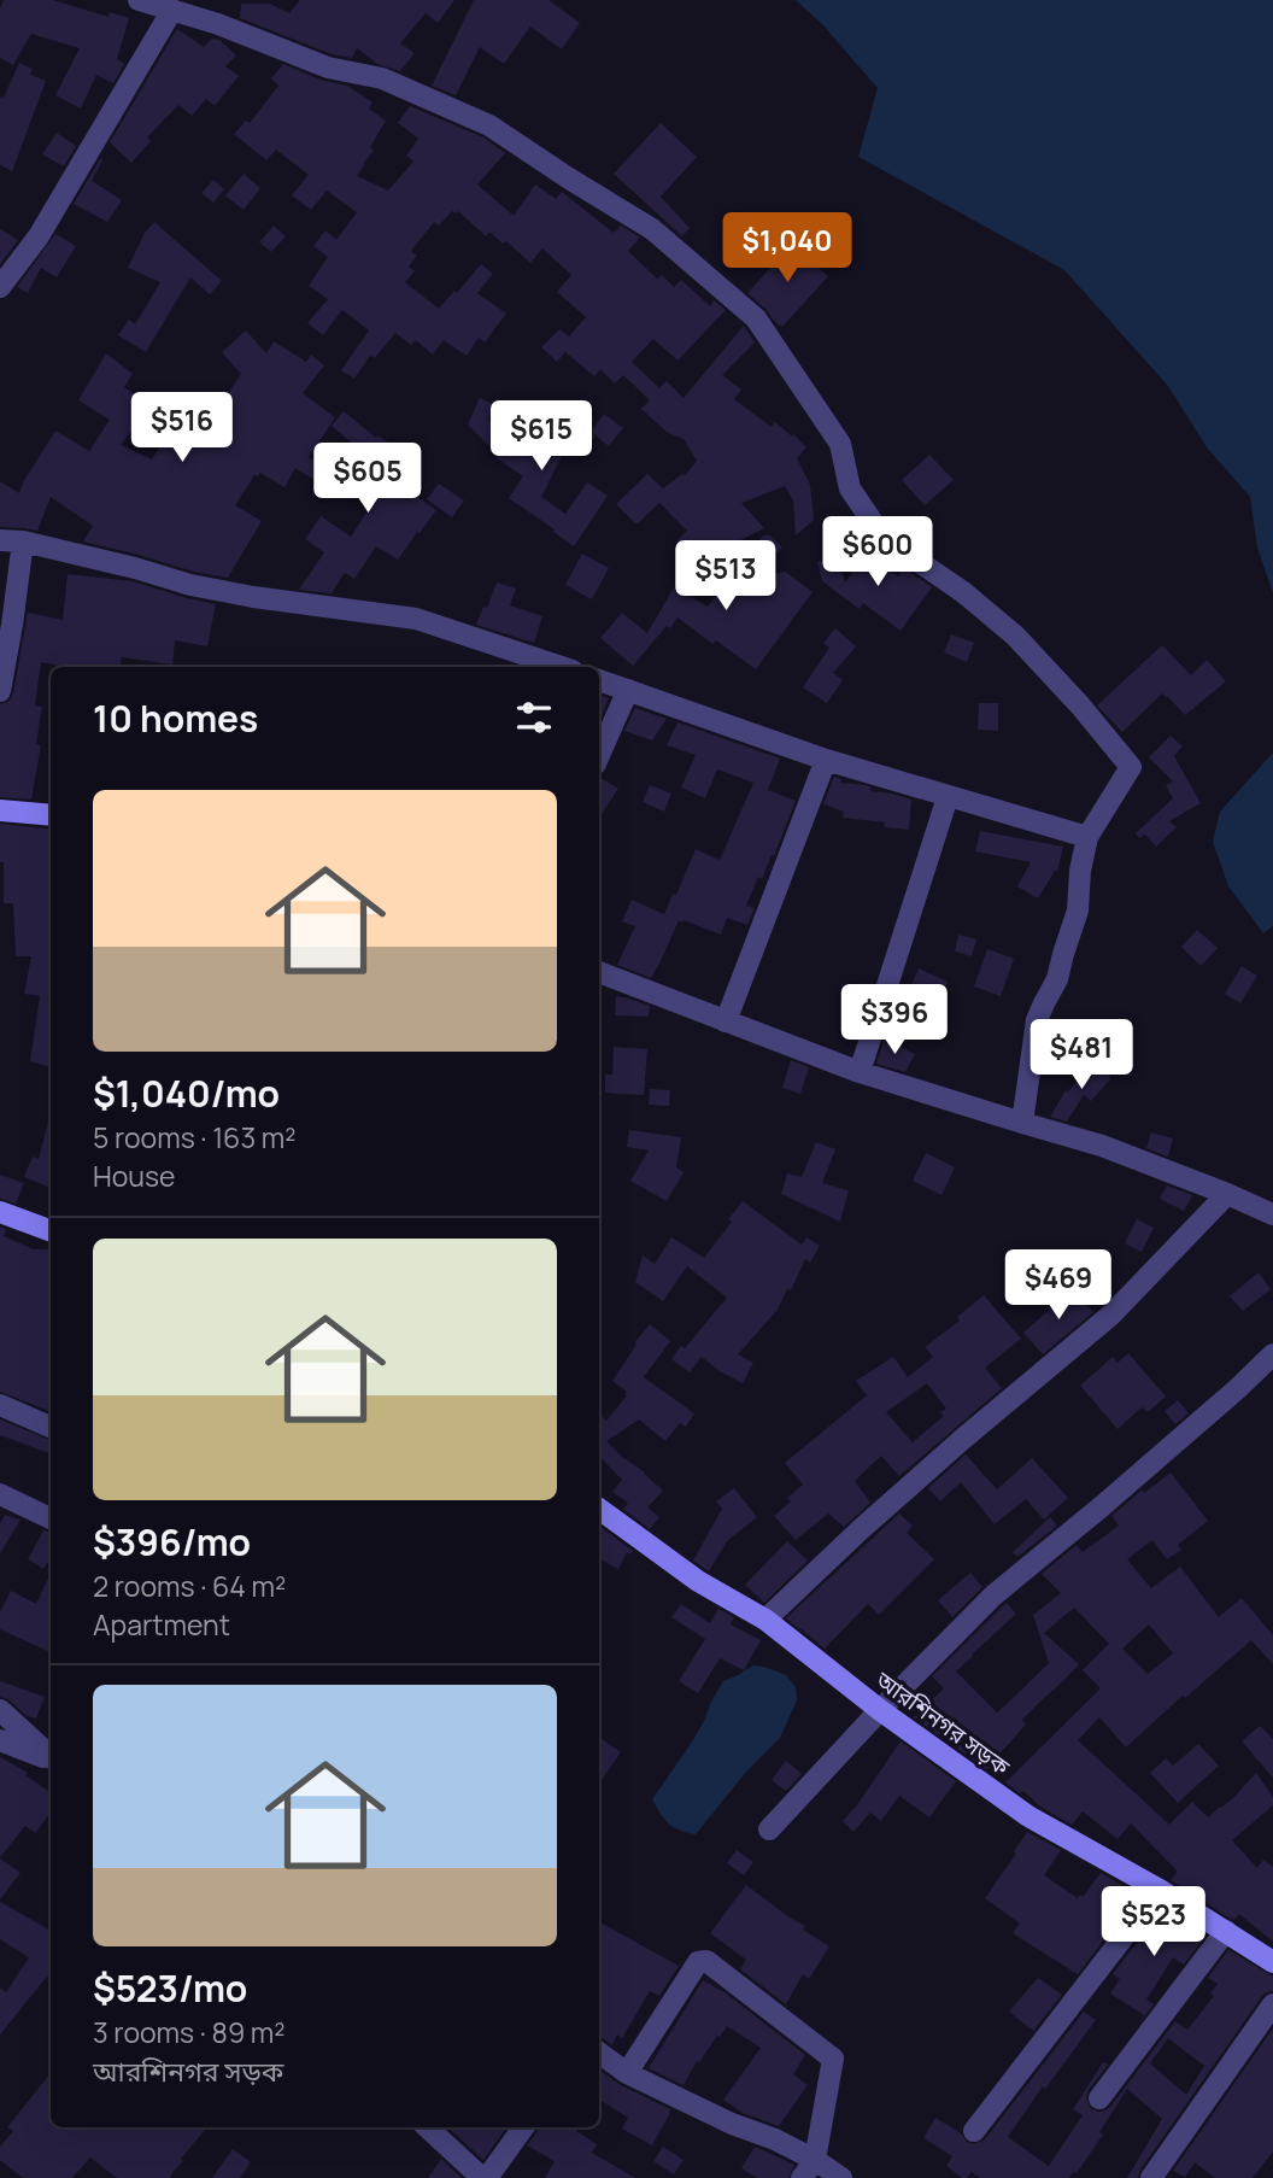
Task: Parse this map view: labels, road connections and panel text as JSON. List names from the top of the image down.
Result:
{
  "streets": {
    "street": ["আরশিনগর সড়ক"]
  },
  "page": {
    "price": [
      "$1,040",
      "$516",
      "$615",
      "$605",
      "$600",
      "$513",
      "$396",
      "$481",
      "$469",
      "$523"
    ],
    "heading": "10 homes",
    "list": [
      {
        "name": "$1,040/mo",
        "note": "5 rooms · 163 m² · House"
      },
      {
        "name": "$396/mo",
        "note": "2 rooms · 64 m² · Apartment"
      },
      {
        "name": "$523/mo",
        "note": "3 rooms · 89 m² · আরশিনগর সড়ক"
      }
    ]
  }
}
